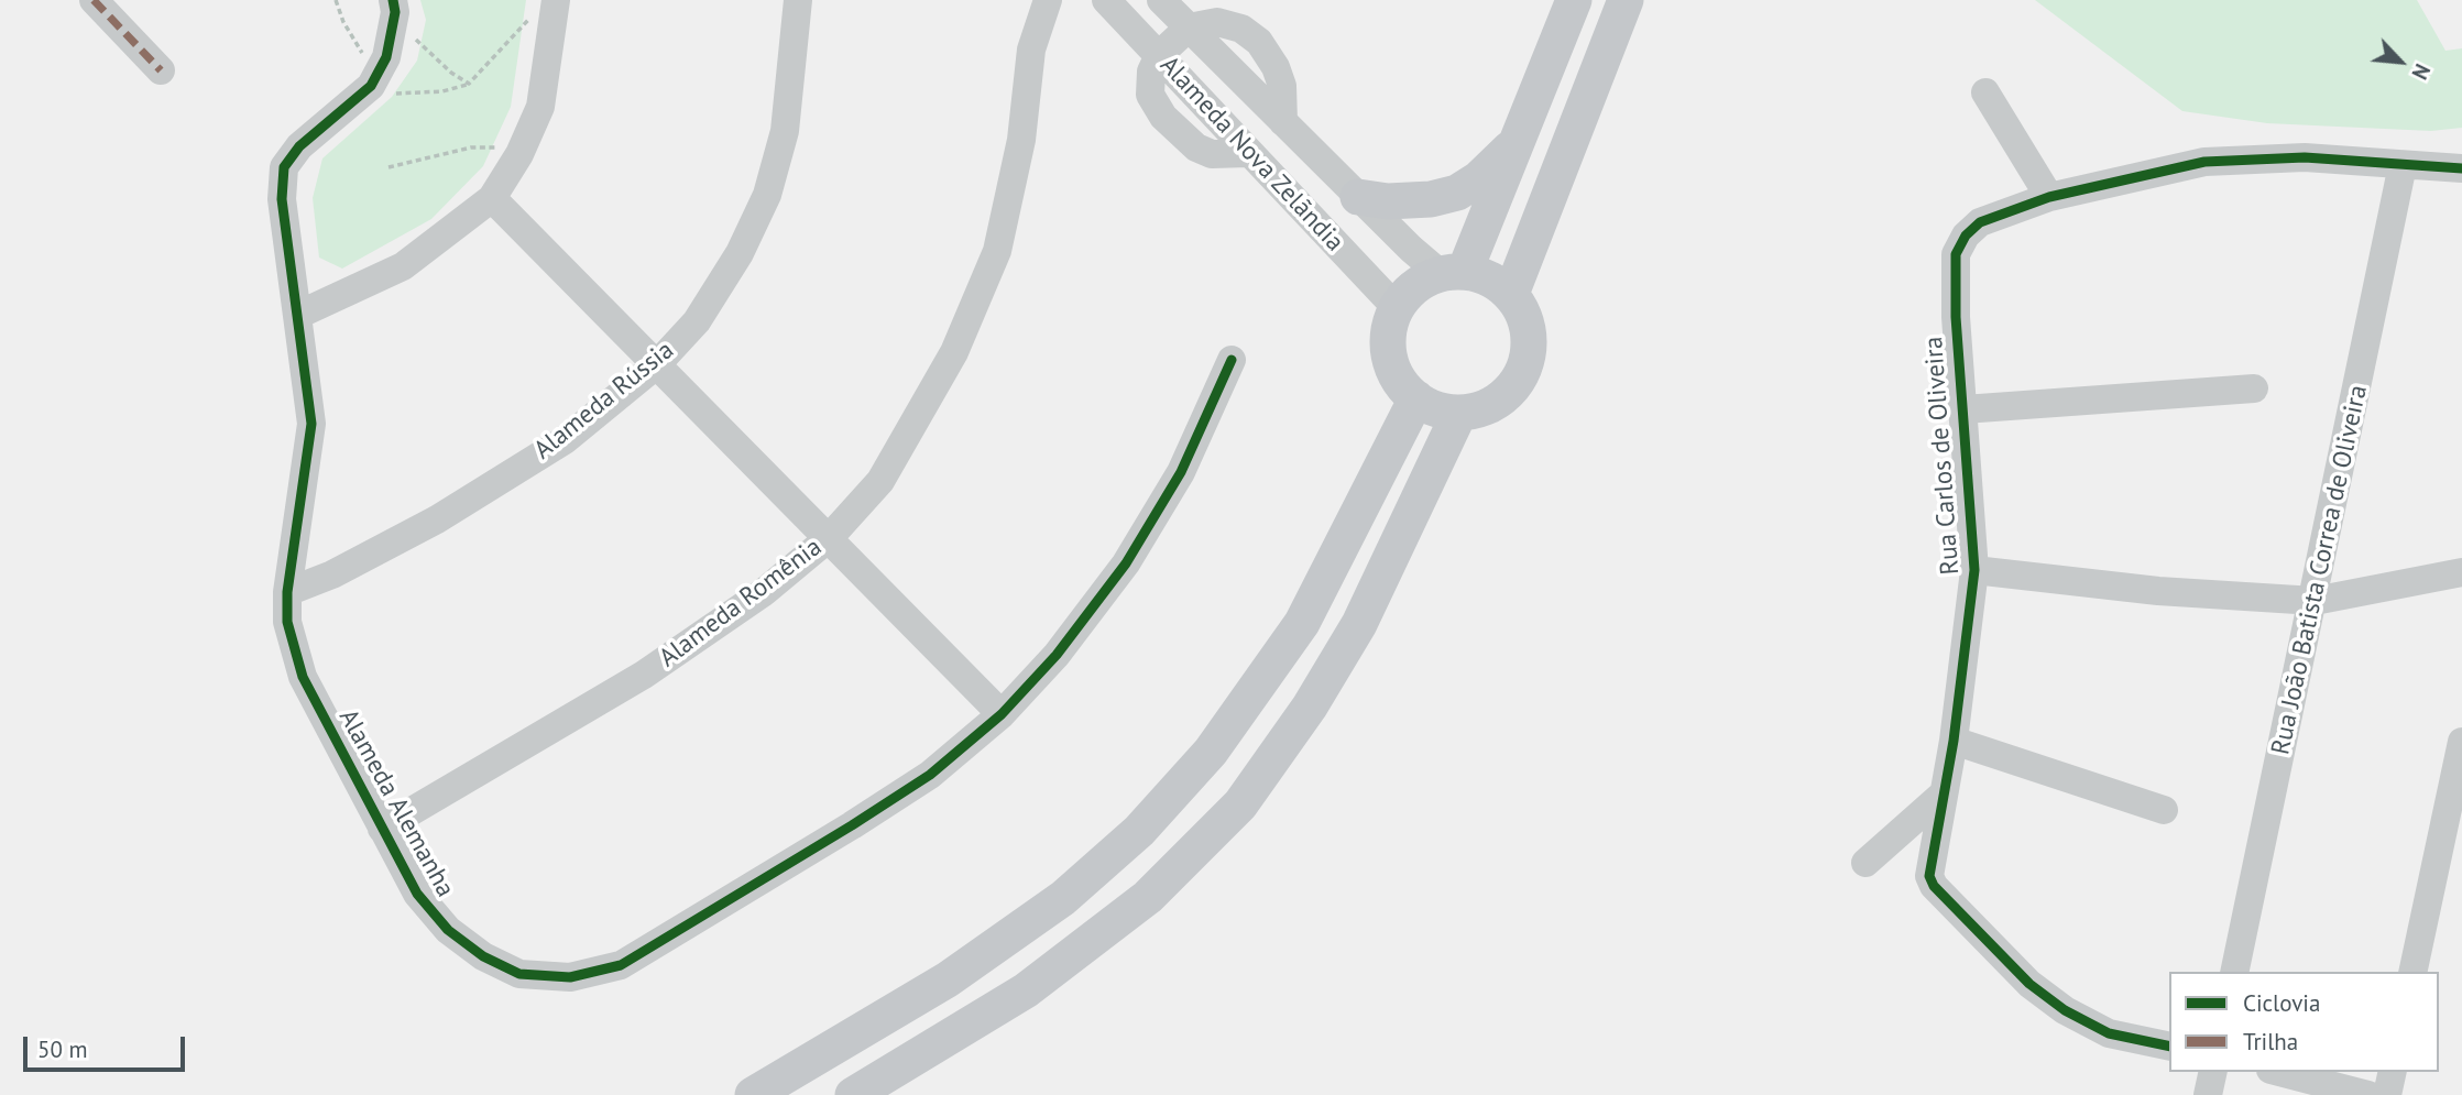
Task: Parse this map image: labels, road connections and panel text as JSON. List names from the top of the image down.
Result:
{
  "streets": {
    "street": [
      "Alameda Nova Zelãndia",
      "Alameda Rússia",
      "Rua Carlos de Oliveira",
      "Rua João Batista Correa de Oliveira",
      "Alameda Romênia",
      "Alameda Alemanha"
    ]
  },
  "crossings": [
    ["Alameda Rússia", "Alameda Alemanha"],
    ["Rua Carlos de Oliveira", "Rua João Batista Correa de Oliveira"],
    ["Alameda Romênia", "Alameda Alemanha"]
  ],
  "legend": ["Ciclovia", "Trilha"],
  "scale_bar": "50 m",
  "north": "bottom right"
}
